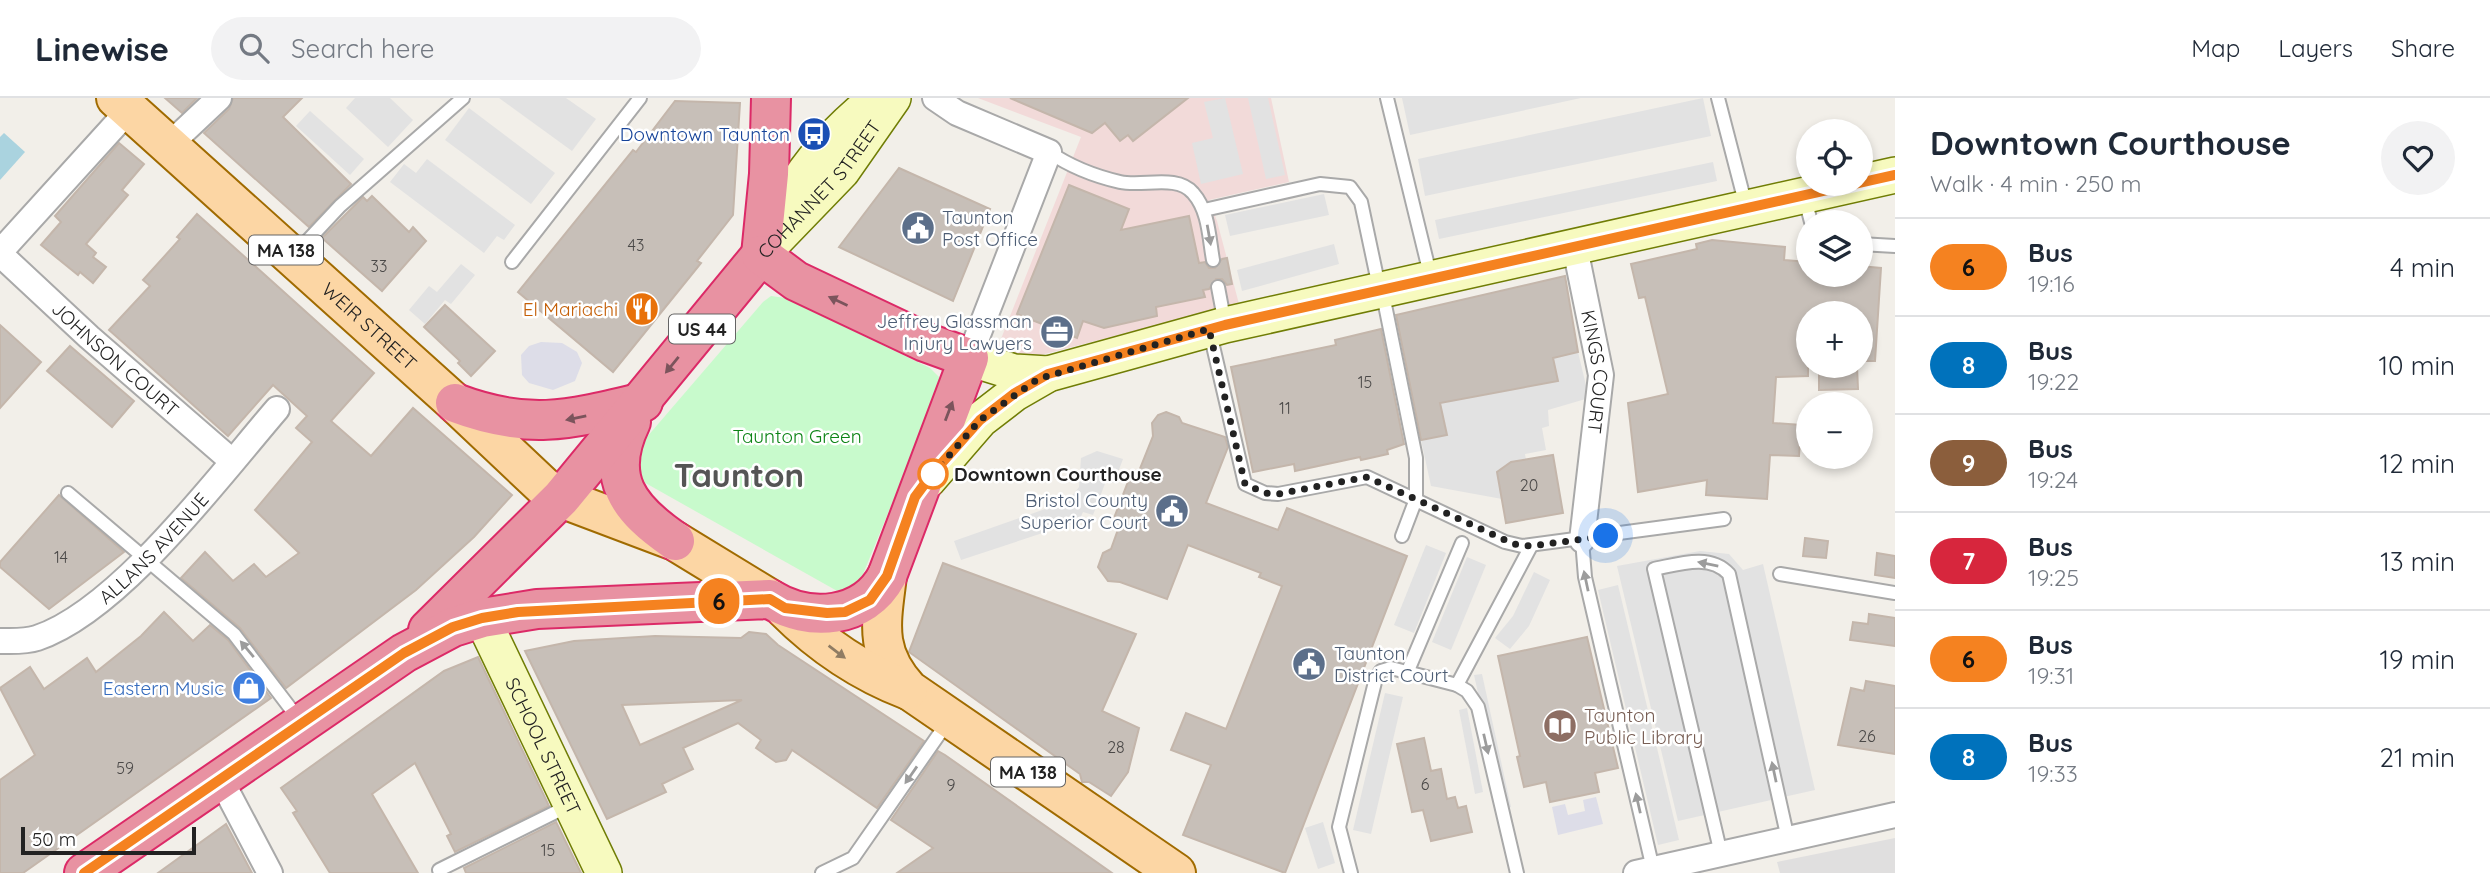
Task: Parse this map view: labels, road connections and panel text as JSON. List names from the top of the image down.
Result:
{
  "streets": {
    "highway": ["MA 138", "US 44"],
    "main road": ["COHANNET STREET", "WEIR STREET", "SCHOOL STREET"],
    "street": ["JOHNSON COURT", "KINGS COURT", "ALLANS AVENUE"]
  },
  "crossings": [
    ["COHANNET STREET", "US 44"],
    ["MA 138", "WEIR STREET"],
    ["MA 138", "US 44"],
    ["WEIR STREET", "US 44"],
    ["WEIR STREET", "JOHNSON COURT"],
    ["US 44", "SCHOOL STREET"],
    ["JOHNSON COURT", "ALLANS AVENUE"]
  ],
  "districts": ["Taunton"],
  "parks": ["Taunton Green"],
  "places": {
    "bus stop": ["Downtown Taunton"],
    "public building": ["Taunton Post Office", "Bristol County Superior Court", "Taunton District Court"],
    "restaurant": ["El Mariachi"],
    "office": ["Jeffrey Glassman Injury Lawyers"],
    "other": ["Downtown Courthouse"],
    "shop": ["Eastern Music"],
    "library": ["Taunton Public Library"]
  },
  "lines": ["bus line 6"],
  "house_numbers": [
    "43",
    "33",
    "15",
    "11",
    "20",
    "14",
    "26",
    "28",
    "59",
    "6",
    "9",
    "15"
  ],
  "scale_bar": "50 m",
  "page": {
    "header": "Linewise",
    "search": "Search here",
    "nav": ["Map", "Layers", "Share"],
    "on_map": "6",
    "heading": ["Downtown Courthouse", "Walk · 4 min · 250 m"],
    "map_buttons": ["+", "−"],
    "list": [
      {
        "mark": "6",
        "name": "Bus",
        "note": "19:16",
        "value": "4 min"
      },
      {
        "mark": "8",
        "name": "Bus",
        "note": "19:22",
        "value": "10 min"
      },
      {
        "mark": "9",
        "name": "Bus",
        "note": "19:24",
        "value": "12 min"
      },
      {
        "mark": "7",
        "name": "Bus",
        "note": "19:25",
        "value": "13 min"
      },
      {
        "mark": "6",
        "name": "Bus",
        "note": "19:31",
        "value": "19 min"
      },
      {
        "mark": "8",
        "name": "Bus",
        "note": "19:33",
        "value": "21 min"
      }
    ],
    "scale": "50 m"
  }
}
